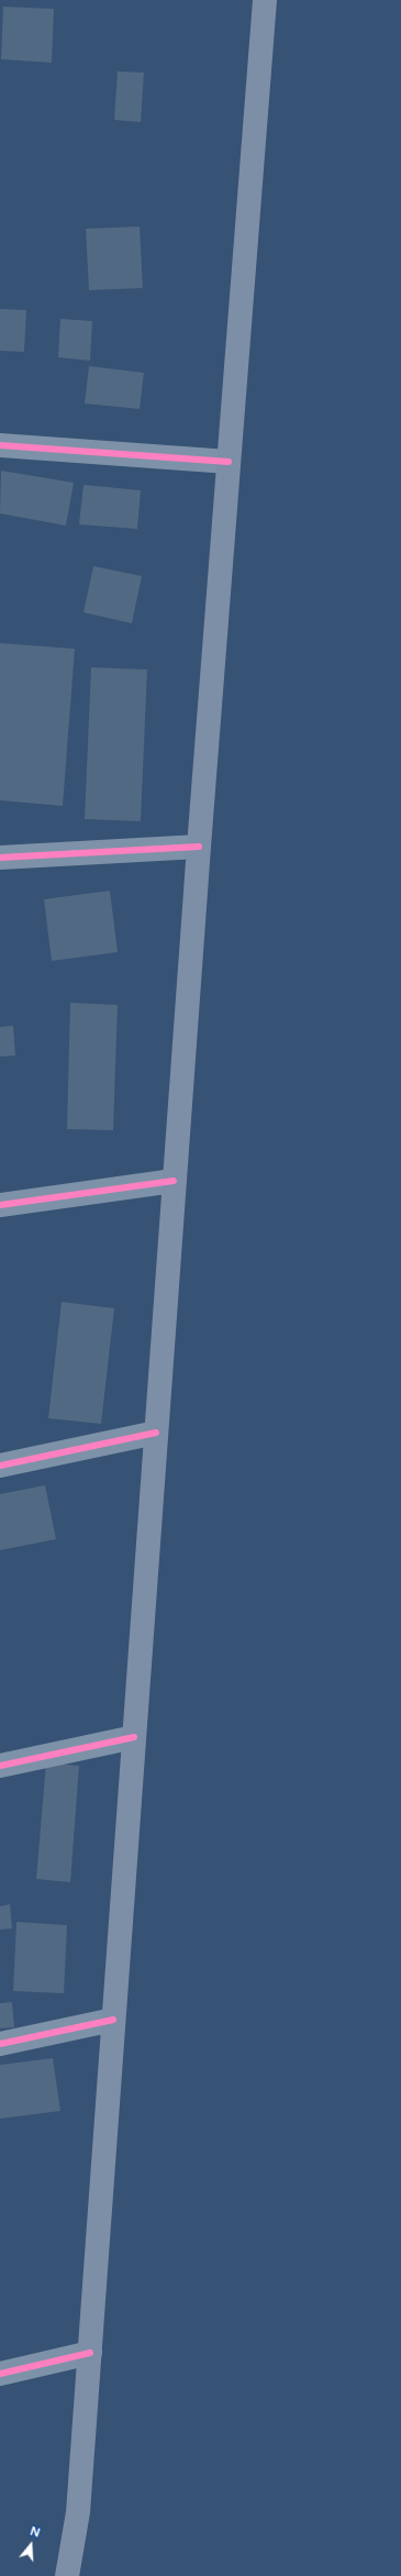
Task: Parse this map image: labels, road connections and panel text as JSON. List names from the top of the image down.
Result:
{
  "north": "top"
}
